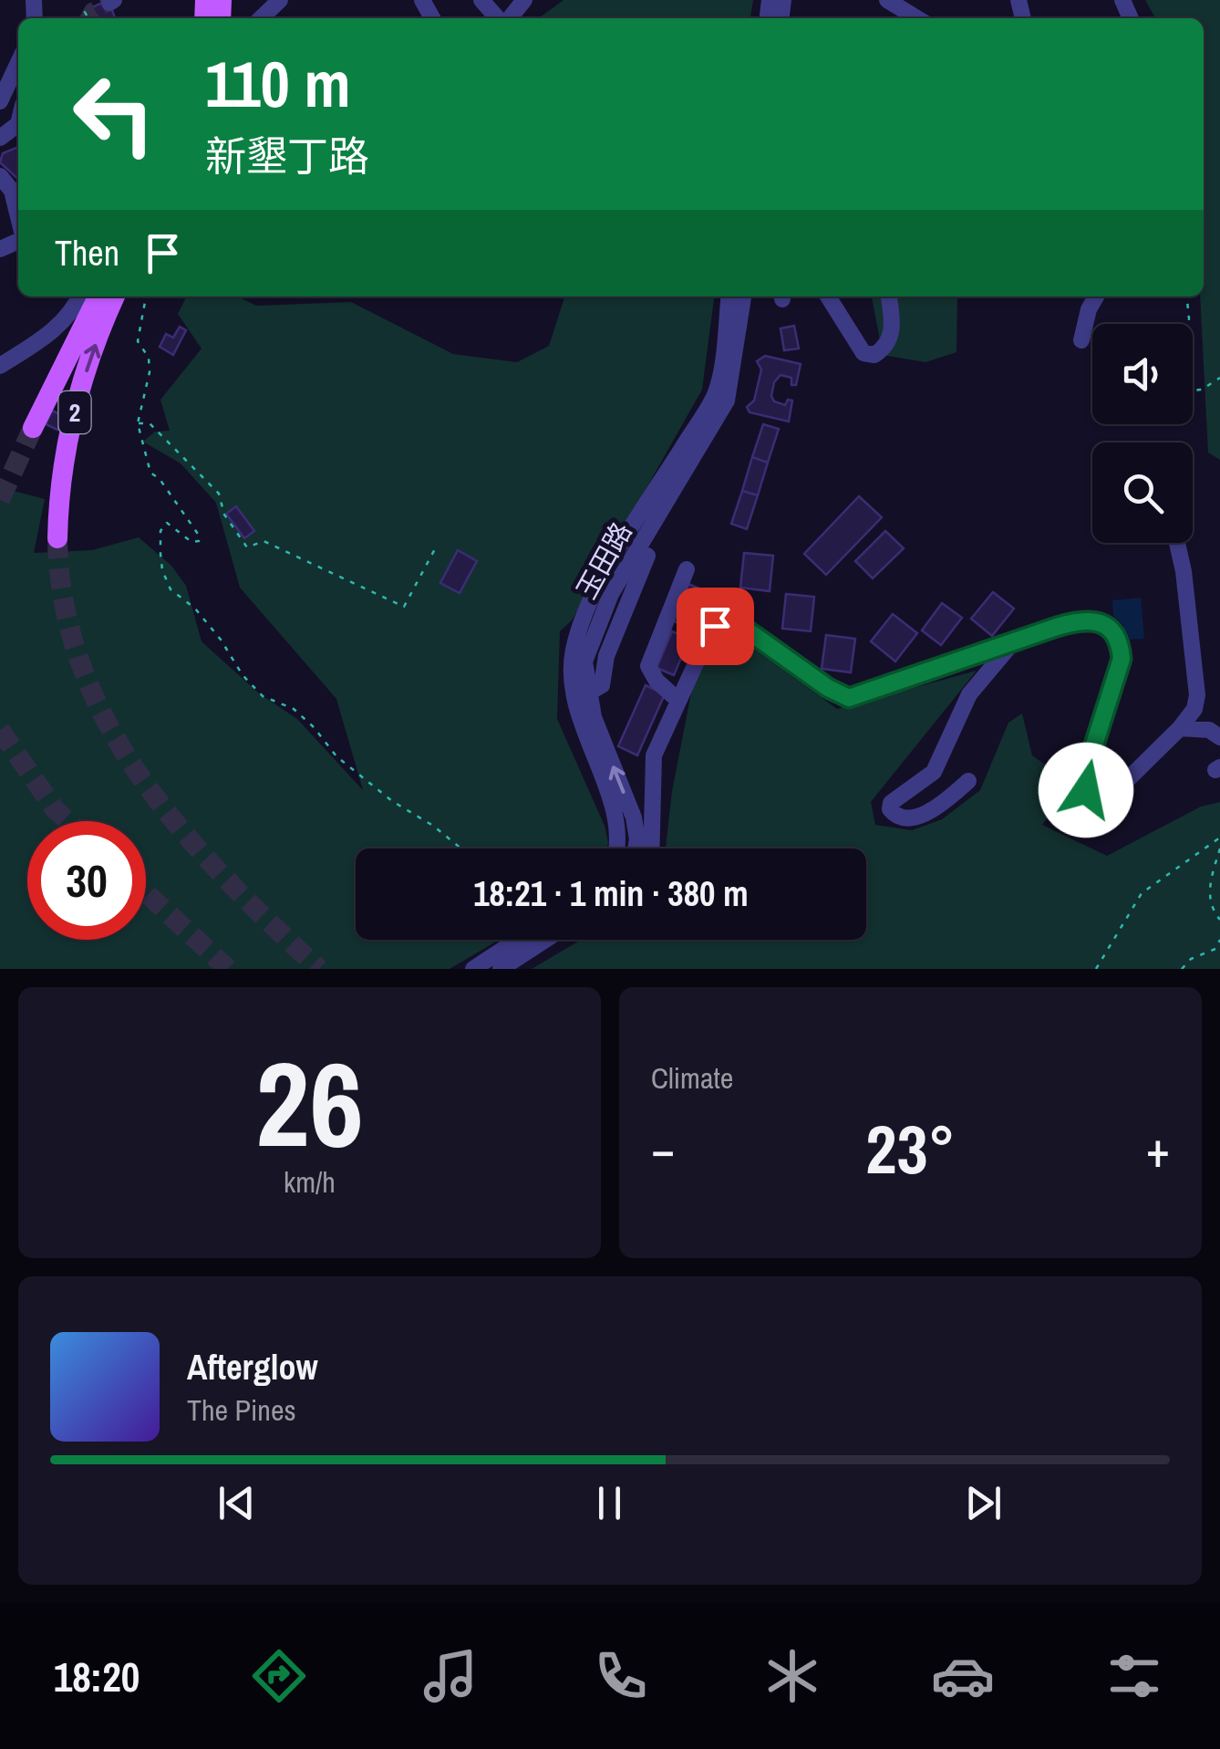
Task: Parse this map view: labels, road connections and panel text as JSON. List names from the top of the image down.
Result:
{
  "streets": {
    "main road": ["2"],
    "street": ["玉田路"]
  },
  "page": {
    "turn": ["110 m", "新墾丁路"],
    "then": "Then",
    "limit": "30",
    "trip": "18:21 · 1 min · 380 m",
    "tile": [
      ["26", "km/h"],
      "Climate"
    ],
    "heat": ["−", "23°", "+"],
    "song": ["Afterglow", "The Pines"],
    "tabs": "18:20"
  }
}
